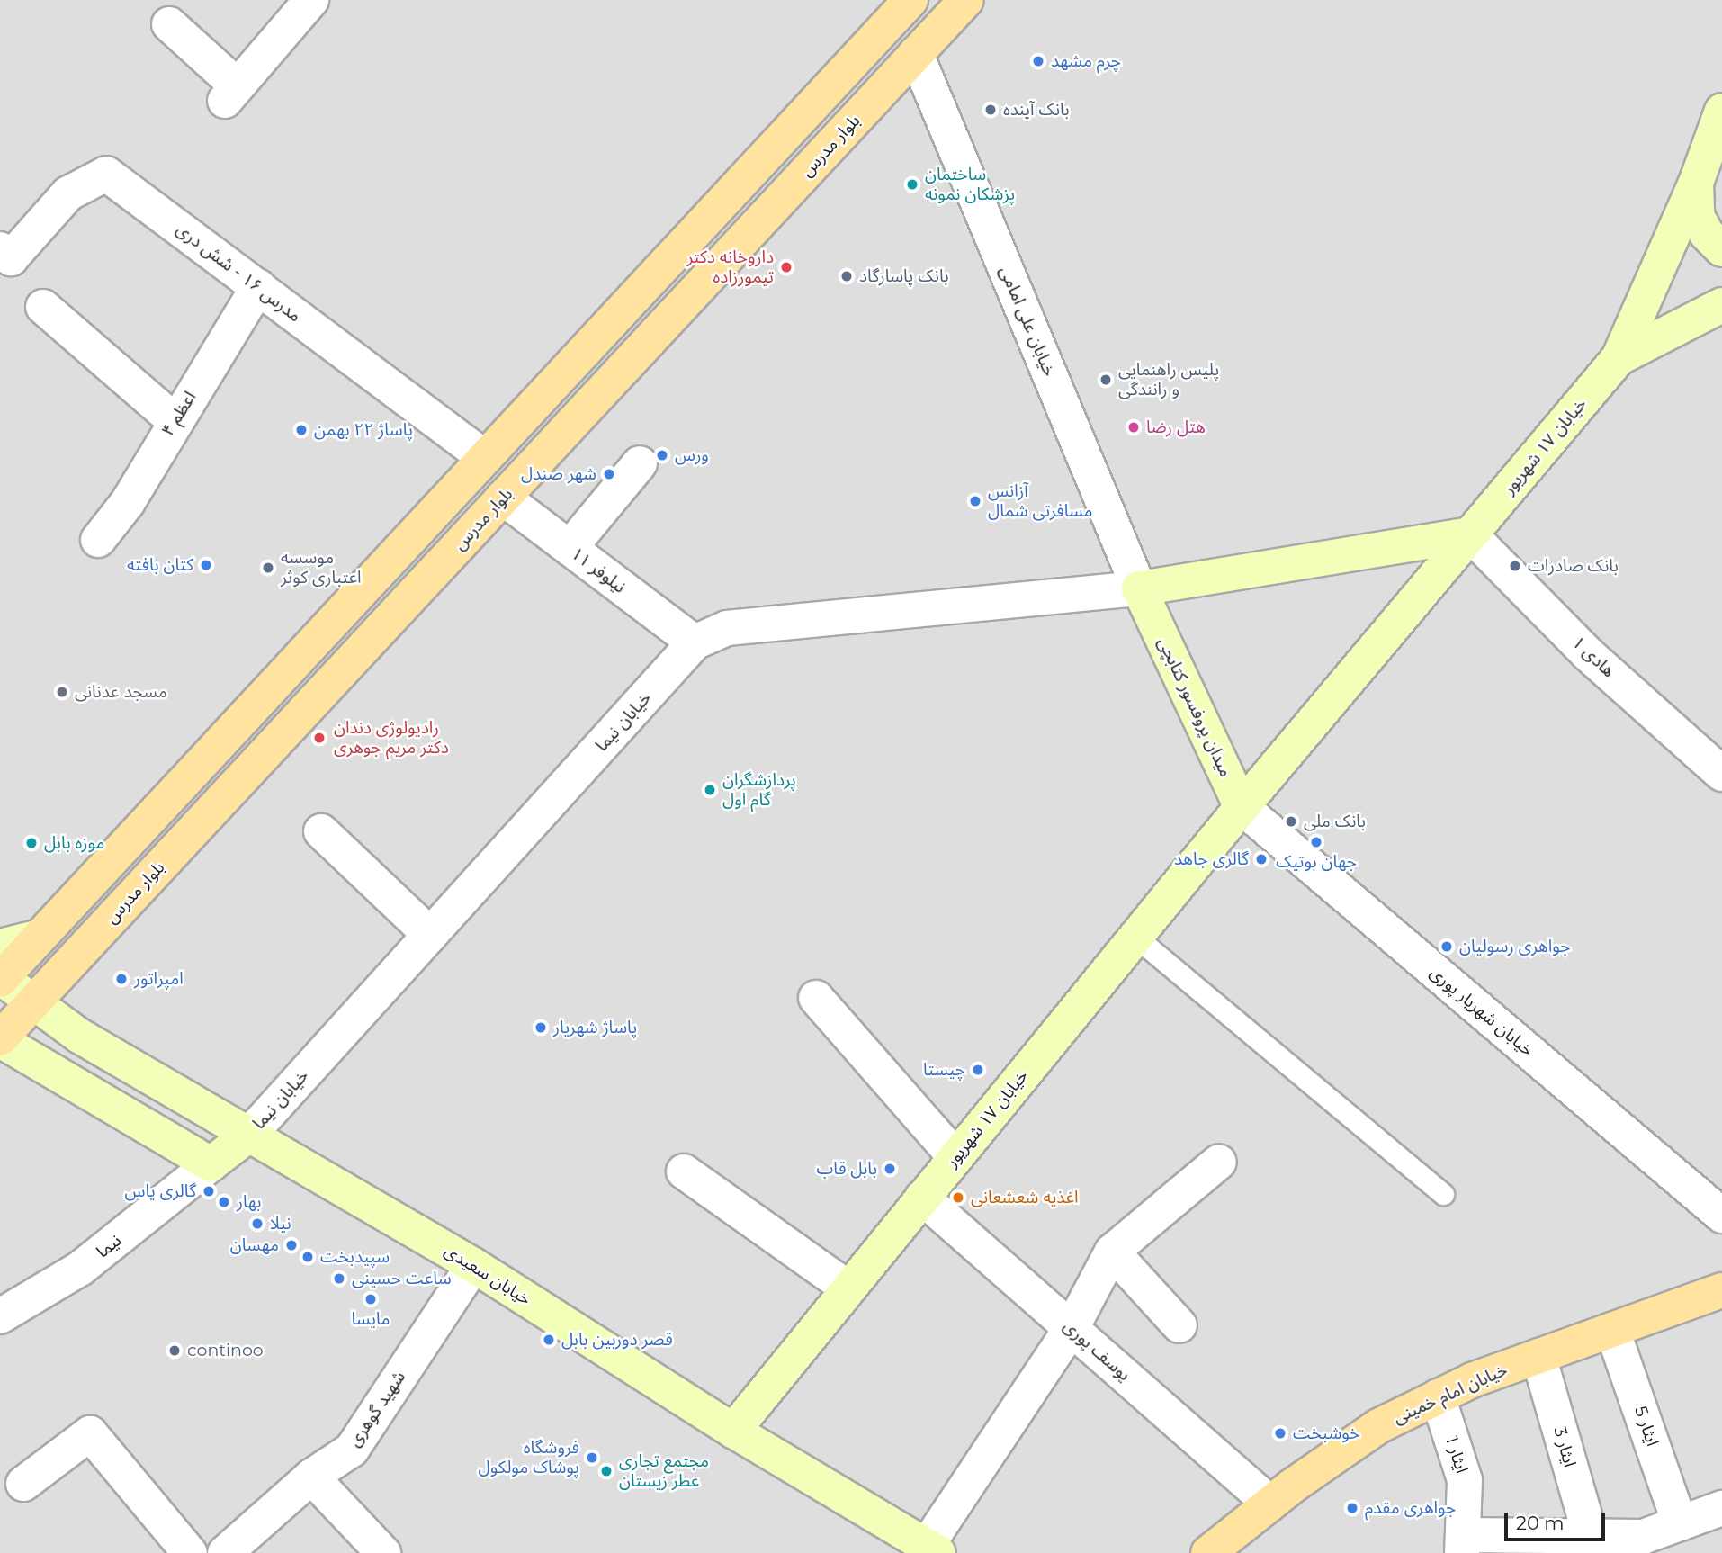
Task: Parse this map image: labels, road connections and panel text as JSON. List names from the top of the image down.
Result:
{
  "streets": {
    "main road": [
      "بلوار مدرس",
      "خیابان ۱۷ شهریور",
      "میدان پروفسور کتابچی",
      "خیابان سعیدی",
      "خیابان امام خمینی"
    ],
    "street": [
      "مدرس ۱۶ - شش دری",
      "خیابان علی امامی",
      "اعظم ۴",
      "نیلوفر ۱۱",
      "هادی ۱",
      "خیابان نیما",
      "خیابان شهریار پوری",
      "نیما",
      "یوسف پوری",
      "شهید گوهری",
      "ایثار 5",
      "ایثار 3",
      "ایثار 1"
    ]
  },
  "crossings": [
    ["بلوار مدرس", "خیابان علی امامی"],
    ["بلوار مدرس", "نیلوفر ۱۱"],
    ["بلوار مدرس", "خیابان سعیدی"],
    ["مدرس ۱۶ - شش دری", "اعظم ۴"],
    ["خیابان علی امامی", "میدان پروفسور کتابچی"],
    ["خیابان علی امامی", "خیابان نیما"],
    ["خیابان ۱۷ شهریور", "هادی ۱"],
    ["خیابان ۱۷ شهریور", "میدان پروفسور کتابچی"],
    ["خیابان ۱۷ شهریور", "خیابان شهریار پوری"],
    ["خیابان ۱۷ شهریور", "خیابان سعیدی"],
    ["خیابان ۱۷ شهریور", "یوسف پوری"],
    ["نیلوفر ۱۱", "خیابان نیما"],
    ["میدان پروفسور کتابچی", "خیابان نیما"],
    ["میدان پروفسور کتابچی", "خیابان شهریار پوری"],
    ["خیابان نیما", "خیابان سعیدی"],
    ["خیابان سعیدی", "شهید گوهری"],
    ["یوسف پوری", "خیابان امام خمینی"],
    ["خیابان امام خمینی", "ایثار 5"],
    ["خیابان امام خمینی", "ایثار 3"],
    ["خیابان امام خمینی", "ایثار 1"]
  ],
  "places": [
    "چرم مشهد",
    "بانک آینده",
    "ساختمان پزشکان نمونه",
    "داروخانه دکتر تیمورزاده",
    "بانک پاسارگاد",
    "پلیس راهنمایی و رانندگی",
    "هتل رضا",
    "پاساژ ۲۲ بهمن",
    "ورس",
    "شهر صندل",
    "آزانس مسافرتی شمال",
    "کتان بافته",
    "بانک صادرات",
    "موسسه اعتباری کوثر",
    "مسجد عدنانی",
    "رادیولوژی دندان دکتر مریم جوهری",
    "پردازشگران گام اول",
    "بانک ملی",
    "جهان بوتیک",
    "موزه بابل",
    "گالری جاهد",
    "جواهری رسولیان",
    "امپراتور",
    "پاساژ شهریار",
    "چیستا",
    "بابل قاب",
    "گالری یاس",
    "اغذیه شعشعانی",
    "بهار",
    "نیلا",
    "مهسان",
    "سپیدبخت",
    "ساعت حسینی",
    "مایسا",
    "قصر دوربین بابل",
    "continoo",
    "خوشبخت",
    "فروشگاه پوشاک مولکول",
    "مجتمع تجاری عطر زیستان",
    "جواهری مقدم"
  ],
  "scale_bar": "20 m"
}
